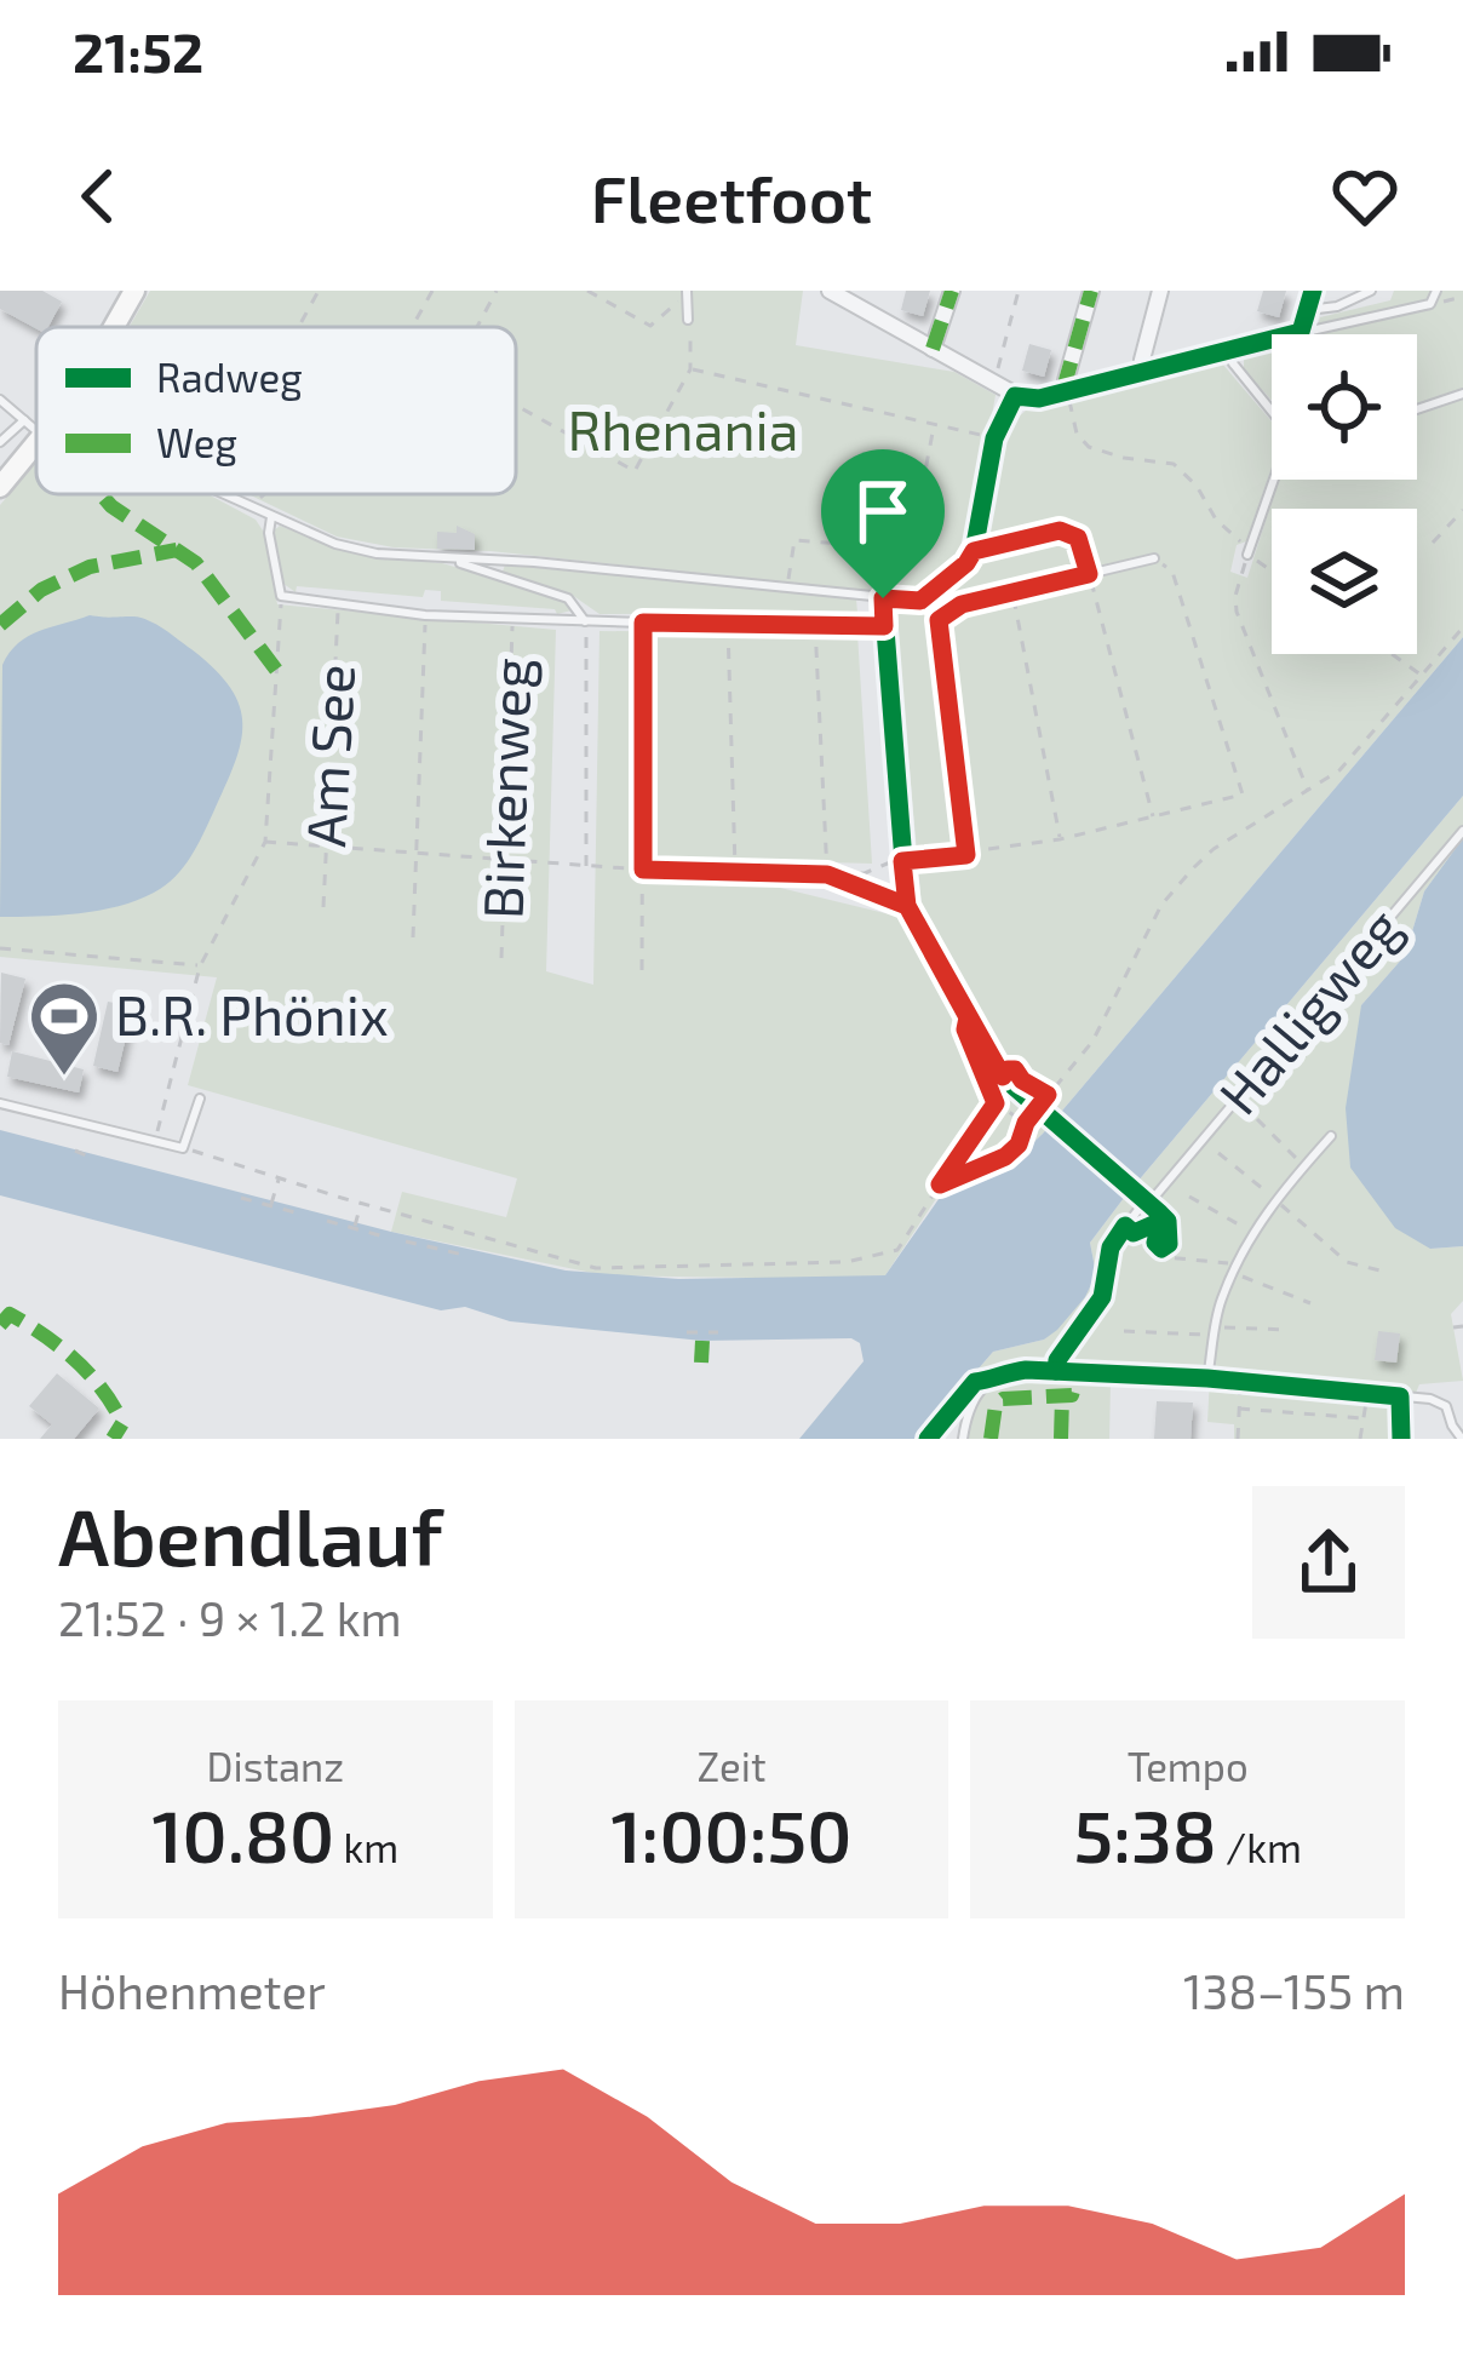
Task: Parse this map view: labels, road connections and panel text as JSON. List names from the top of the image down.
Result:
{
  "streets": {
    "lane": ["Halligweg"],
    "path": ["Am See", "Birkenweg"]
  },
  "parks": ["Rhenania"],
  "places": {
    "sports": ["B.R. Phönix"]
  },
  "legend": ["Radweg", "Weg"],
  "page": {
    "status": "21:52",
    "header": "Fleetfoot",
    "heading": ["Abendlauf", "21:52 · 9 × 1.2 km"],
    "stats": [
      ["Distanz", "10.80 km"],
      ["Zeit", "1:00:50"],
      ["Tempo", "5:38 /km"]
    ],
    "chart": ["Höhenmeter", "138–155 m"]
  }
}
